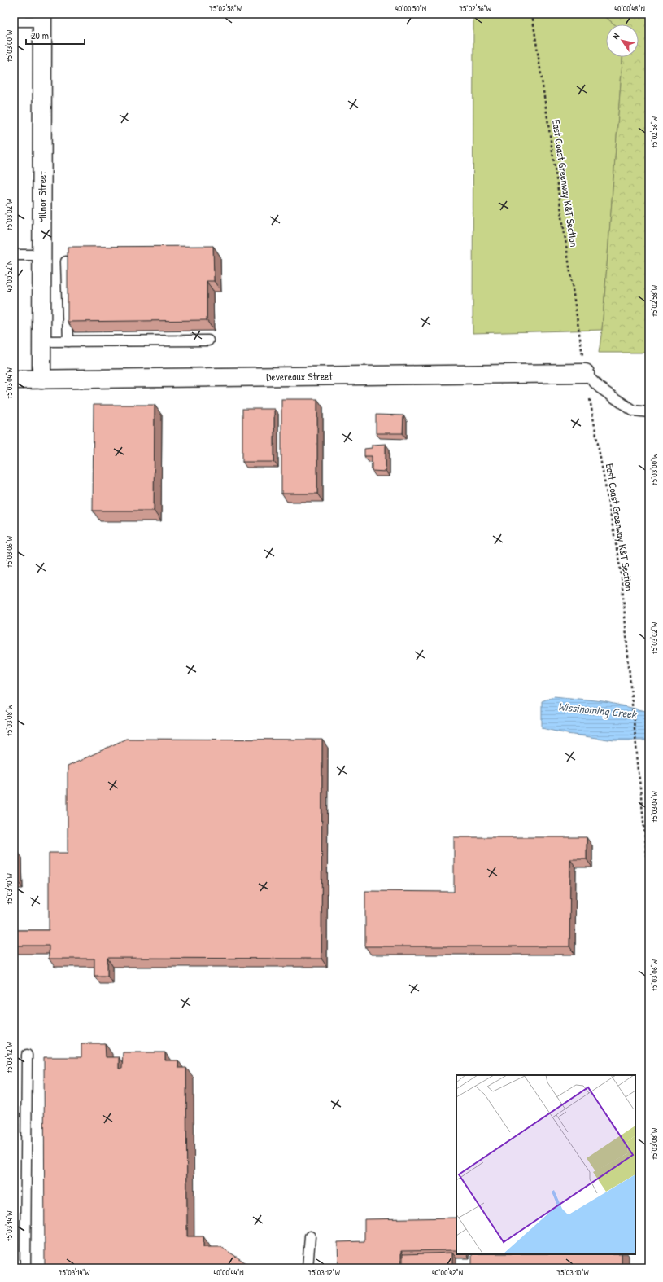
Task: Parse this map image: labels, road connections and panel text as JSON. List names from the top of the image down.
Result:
{
  "streets": {
    "street": ["Milnor Street", "Devereaux Street"],
    "path": ["East Coast Greenway K&T Section"]
  },
  "crossings": [
    ["Milnor Street", "Devereaux Street"]
  ],
  "water": ["Wissinoming Creek"],
  "scale_bar": "20 m",
  "north": "top left",
  "coordinates": [
    "75°02'58\"W",
    "40°00'50\"N",
    "75°02'56\"W",
    "40°00'48\"N",
    "75°03'00\"W",
    "75°03'02\"W",
    "40°00'52\"N",
    "75°03'04\"W",
    "75°03'06\"W",
    "75°03'08\"W",
    "75°03'10\"W",
    "75°03'12\"W",
    "75°03'14\"W",
    "40°00'44\"N",
    "40°00'42\"N"
  ]
}
